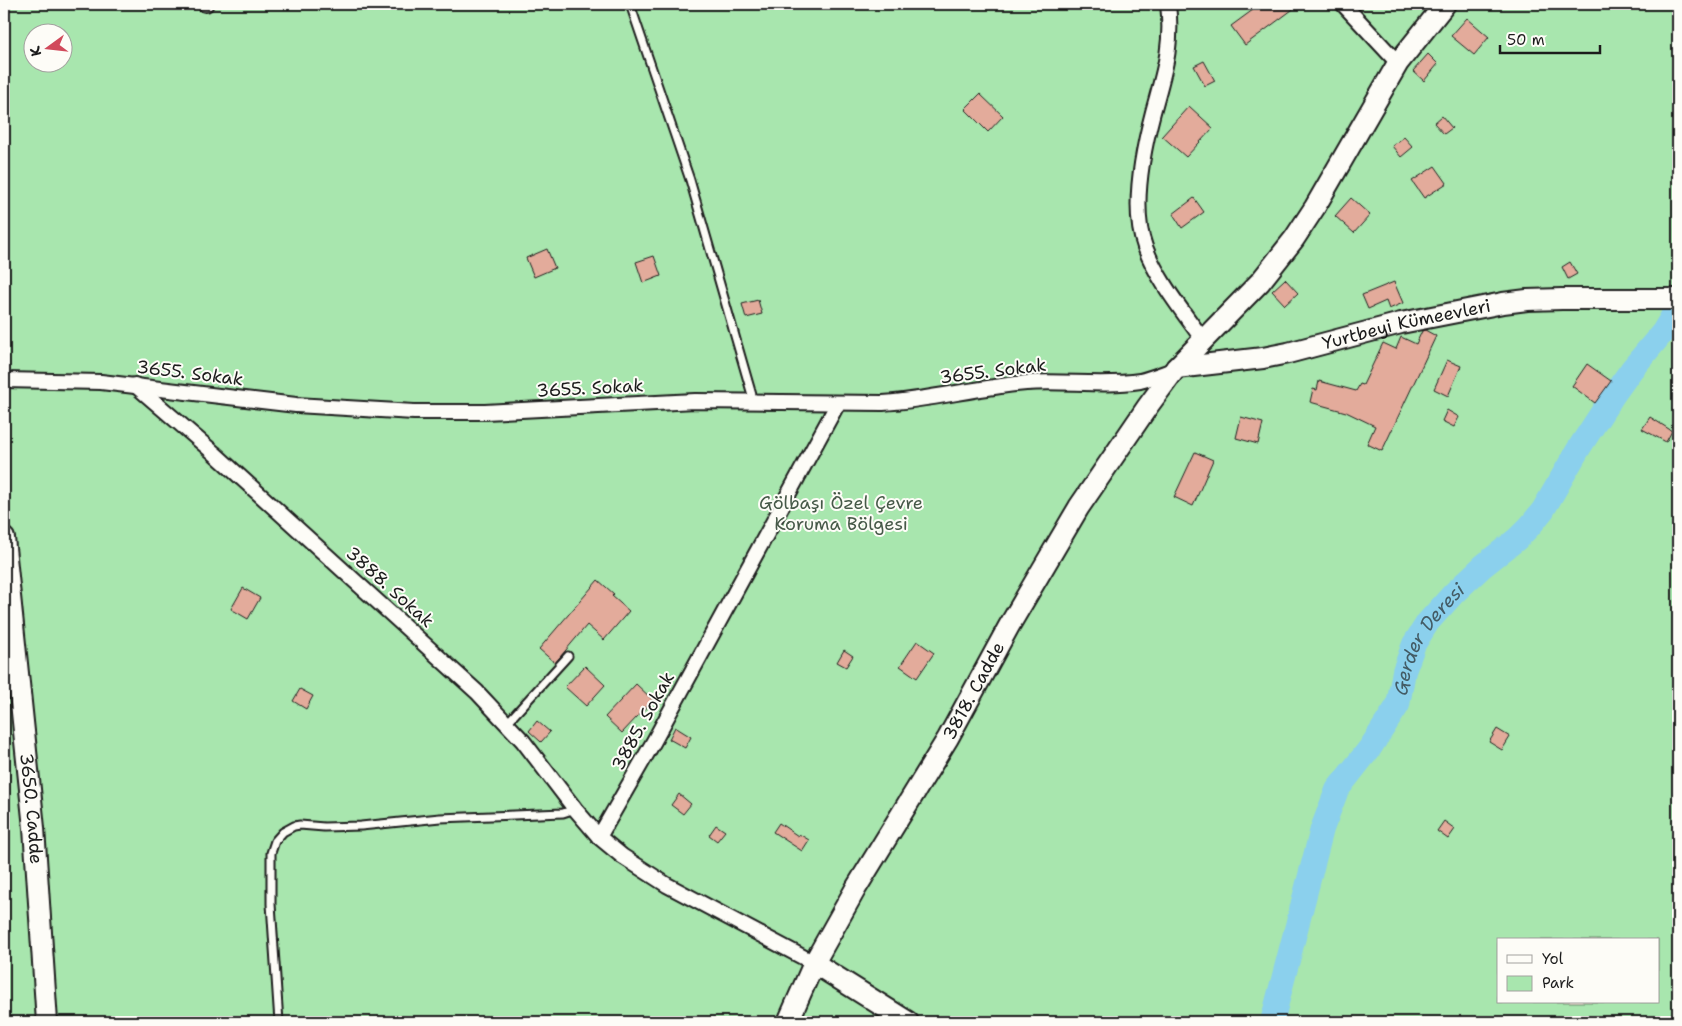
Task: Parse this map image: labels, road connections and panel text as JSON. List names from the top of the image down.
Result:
{
  "streets": {
    "street": [
      "Yurtbeyi Kümeevleri",
      "3655. Sokak",
      "3888. Sokak",
      "3818. Cadde",
      "3885. Sokak",
      "3650. Cadde"
    ]
  },
  "crossings": [
    ["Yurtbeyi Kümeevleri", "3655. Sokak"],
    ["Yurtbeyi Kümeevleri", "3818. Cadde"],
    ["3655. Sokak", "3888. Sokak"],
    ["3655. Sokak", "3818. Cadde"],
    ["3655. Sokak", "3885. Sokak"],
    ["3888. Sokak", "3885. Sokak"]
  ],
  "water": ["Gerder Deresi"],
  "parks": ["Gölbaşı Özel Çevre Koruma Bölgesi"],
  "legend": ["Yol", "Park"],
  "scale_bar": "50 m",
  "north": "left"
}
